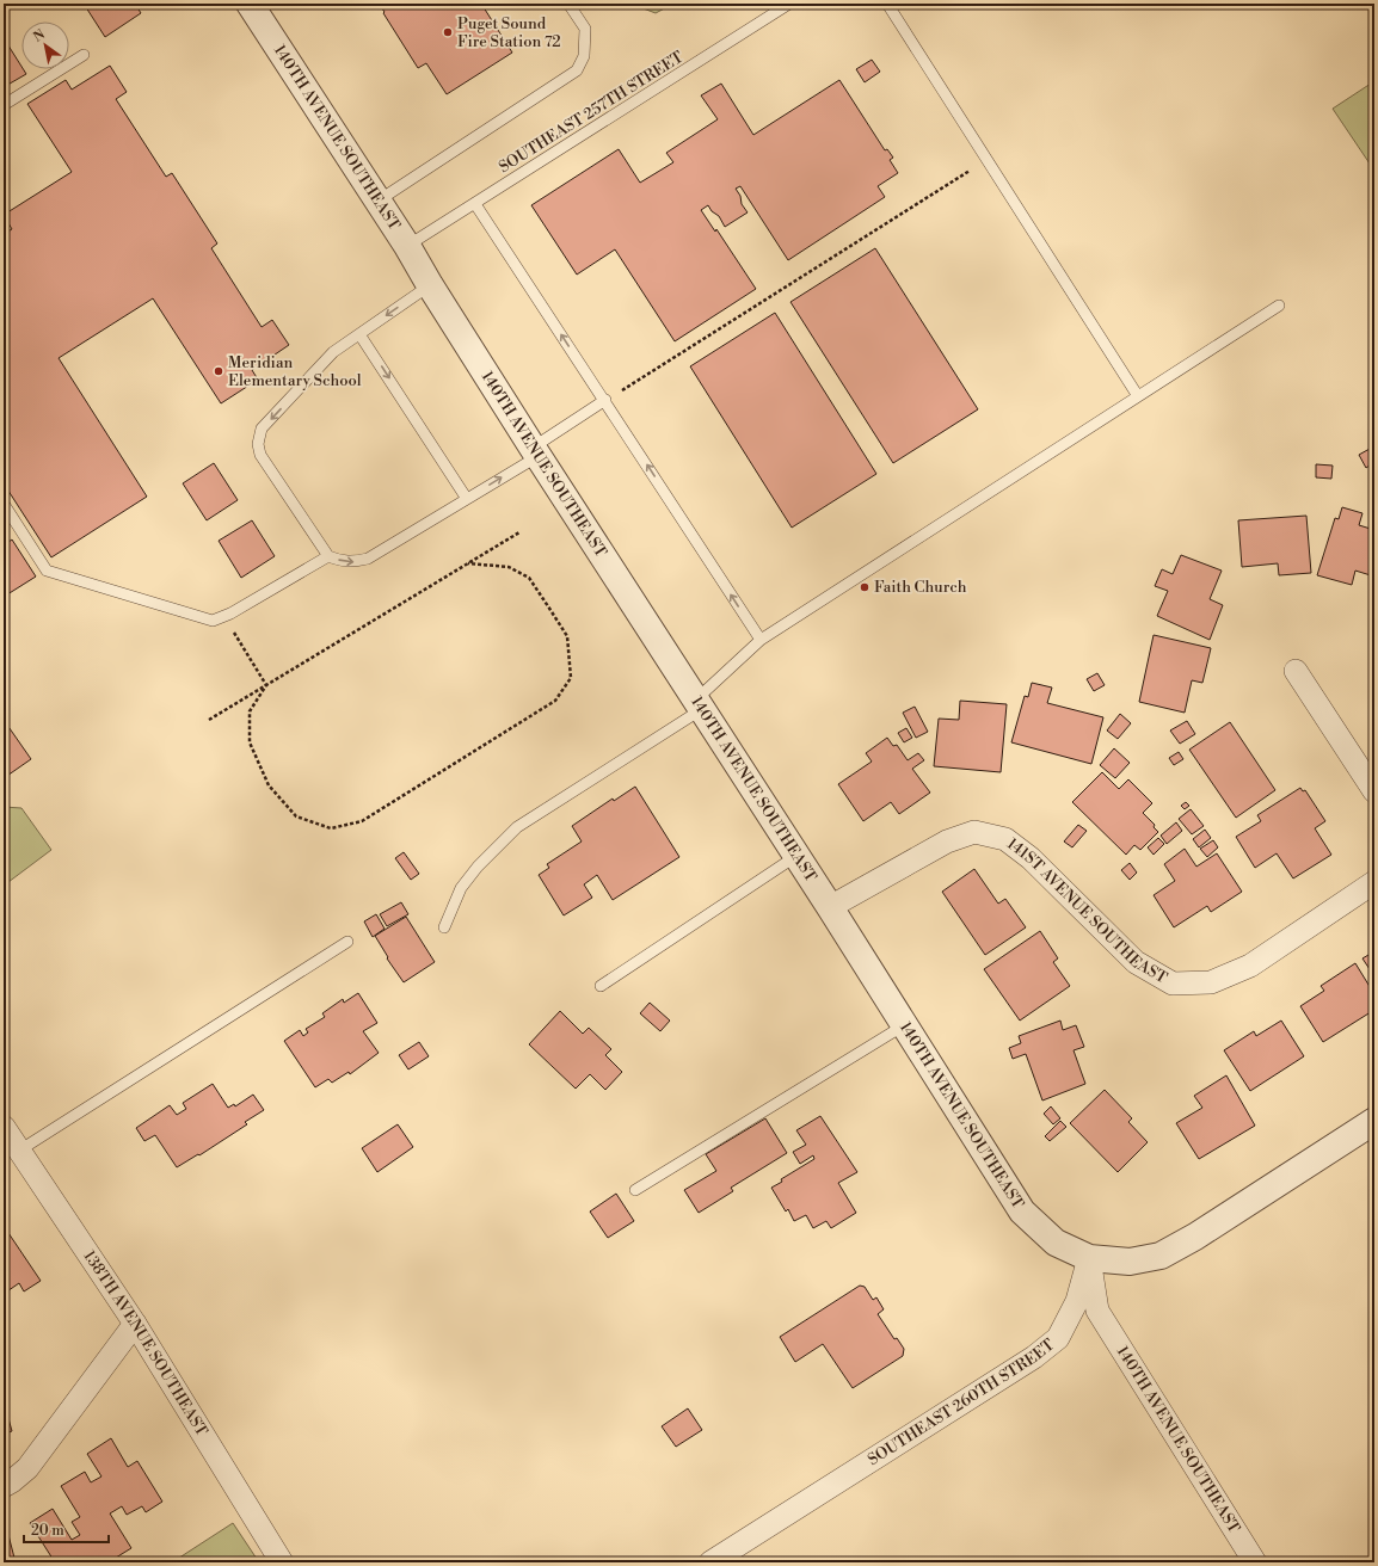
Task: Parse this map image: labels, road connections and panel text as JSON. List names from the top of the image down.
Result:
{
  "streets": {
    "street": [
      "140TH AVENUE SOUTHEAST",
      "141ST AVENUE SOUTHEAST",
      "138TH AVENUE SOUTHEAST",
      "SOUTHEAST 260TH STREET"
    ],
    "lane": ["SOUTHEAST 257TH STREET"]
  },
  "crossings": [
    ["SOUTHEAST 257TH STREET", "140TH AVENUE SOUTHEAST"],
    ["140TH AVENUE SOUTHEAST", "141ST AVENUE SOUTHEAST"],
    ["140TH AVENUE SOUTHEAST", "SOUTHEAST 260TH STREET"]
  ],
  "places": ["Puget Sound Fire Station 72", "Meridian Elementary School", "Faith Church"],
  "scale_bar": "20 m",
  "north": "top left"
}
